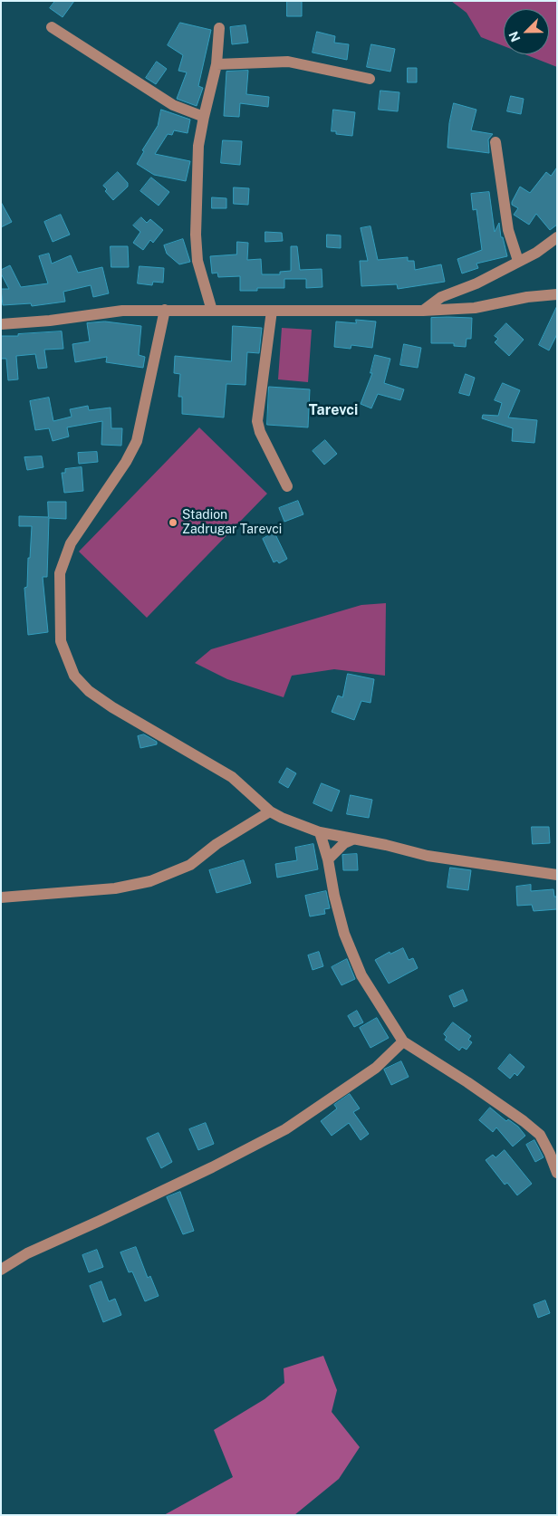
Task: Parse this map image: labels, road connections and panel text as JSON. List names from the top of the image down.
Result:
{
  "districts": ["Tarevci"],
  "places": ["Stadion Zadrugar Tarevci"],
  "north": "bottom left"
}
